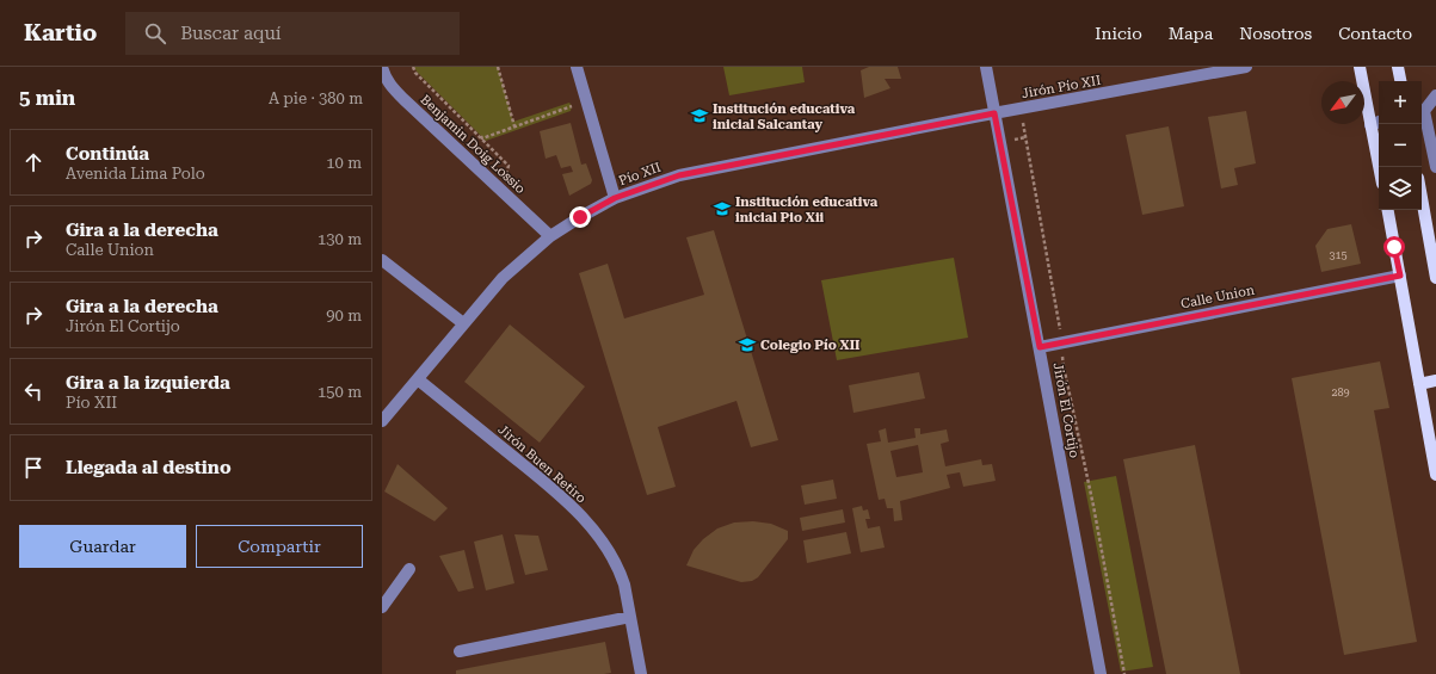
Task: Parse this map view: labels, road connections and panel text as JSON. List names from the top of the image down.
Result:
{
  "streets": {
    "street": [
      "Jirón Pío XII",
      "Benjamin Doig Lossio",
      "Pío XII",
      "Calle Union",
      "Jirón El Cortijo",
      "Jirón Buen Retiro"
    ]
  },
  "crossings": [
    ["Jirón Pío XII", "Pío XII"],
    ["Jirón Pío XII", "Jirón El Cortijo"],
    ["Benjamin Doig Lossio", "Pío XII"],
    ["Pío XII", "Jirón El Cortijo"],
    ["Pío XII", "Jirón Buen Retiro"],
    ["Calle Union", "Jirón El Cortijo"]
  ],
  "places": {
    "school or university": ["Institución educativa inicial Salcantay", "Institución educativa inicial Pio Xii", "Colegio Pío XII"]
  },
  "house_numbers": ["315", "289"],
  "north": "bottom left",
  "page": {
    "header": "Kartio",
    "search": "Buscar aquí",
    "nav": [
      "Inicio",
      "Mapa",
      "Nosotros",
      "Contacto"
    ],
    "heading": ["5 min", "A pie · 380 m"],
    "map_buttons": ["+", "−"],
    "list": [
      ["Continúa", "Avenida Lima Polo", "10 m"],
      ["Gira a la derecha", "Calle Union", "130 m"],
      ["Gira a la derecha", "Jirón El Cortijo", "90 m"],
      ["Gira a la izquierda", "Pío XII", "150 m"],
      "Llegada al destino"
    ],
    "buttons": ["Guardar", "Compartir"]
  }
}
